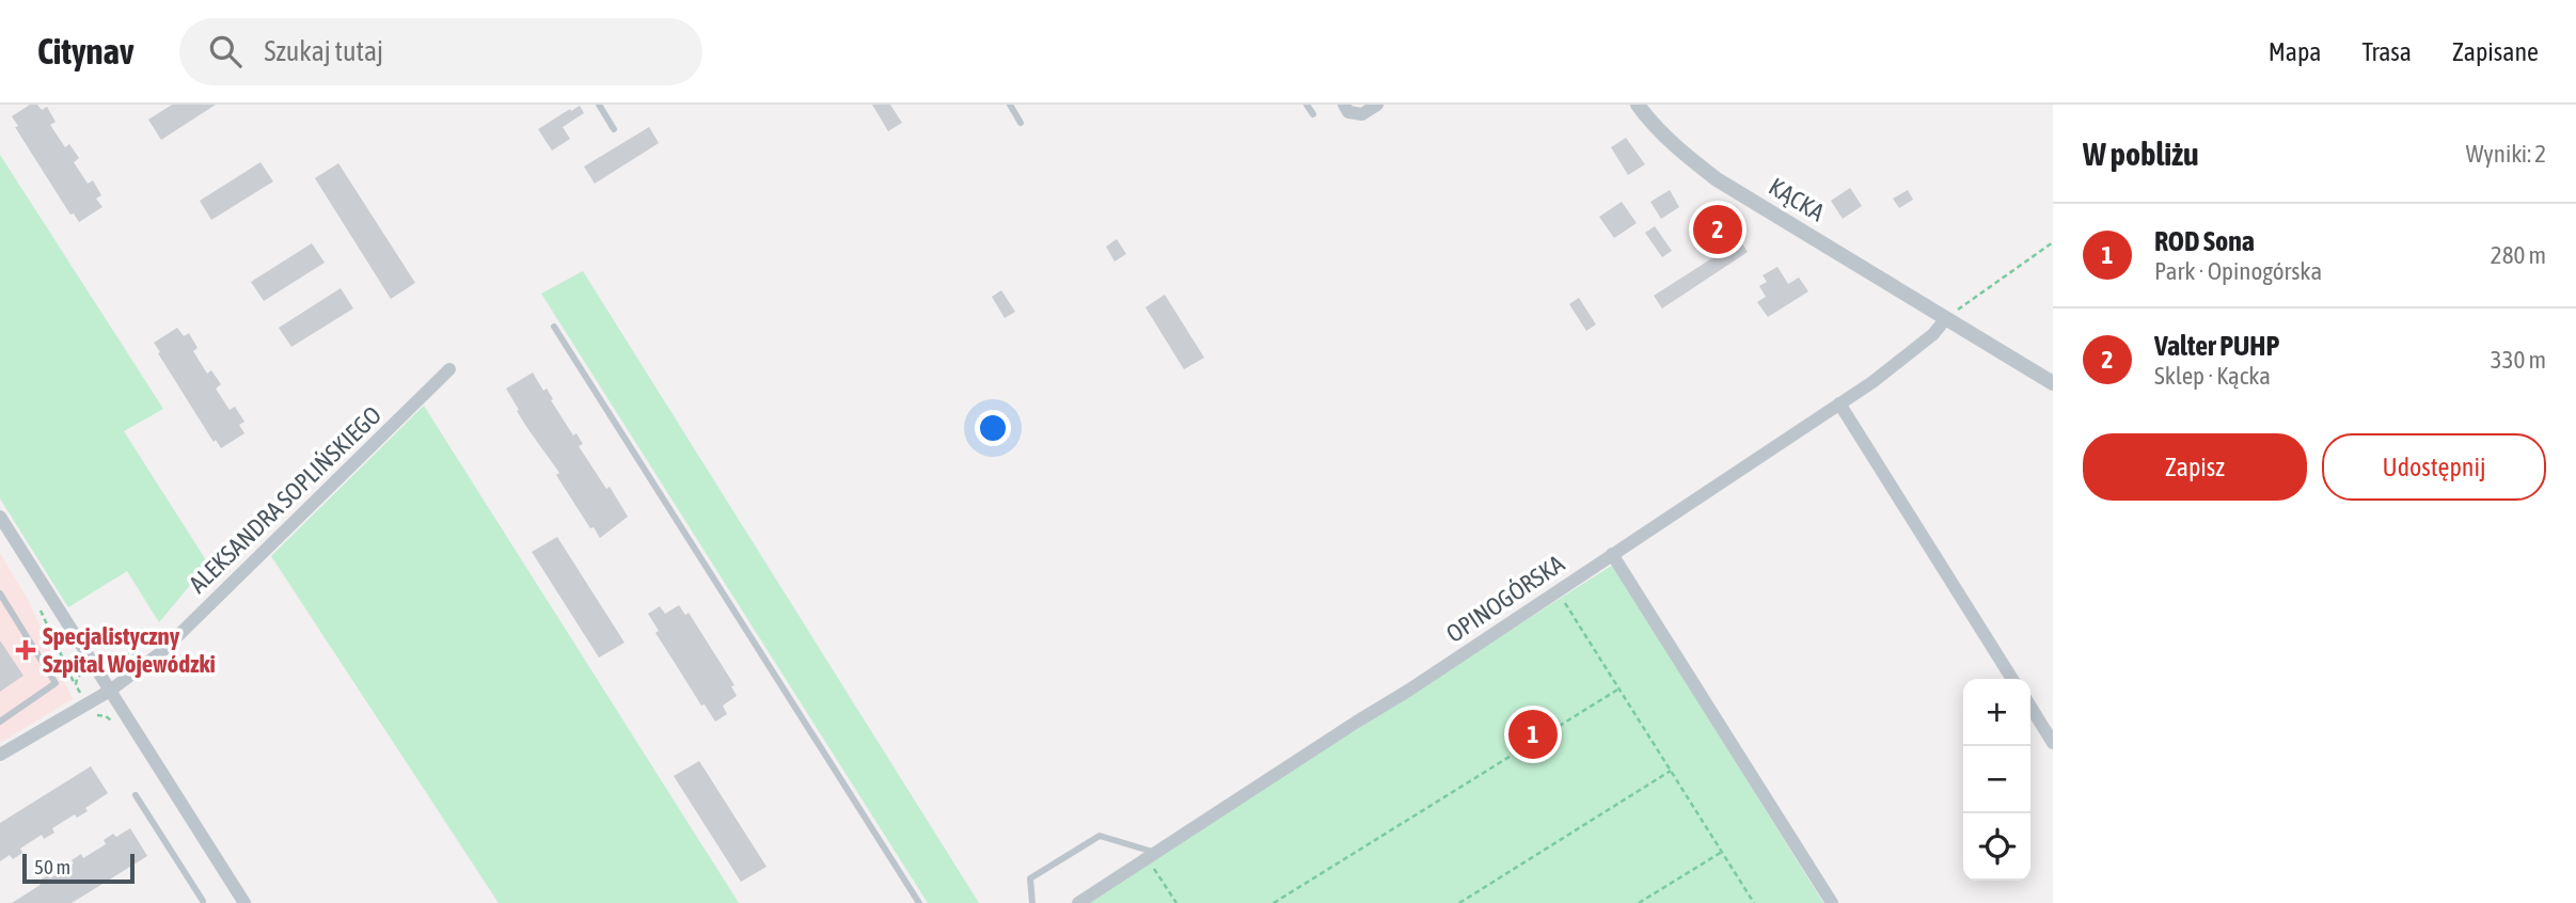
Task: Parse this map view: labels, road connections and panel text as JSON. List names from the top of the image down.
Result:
{
  "streets": {
    "street": ["KĄCKA", "ALEKSANDRA SOPLIŃSKIEGO", "OPINOGÓRSKA"]
  },
  "crossings": [
    ["KĄCKA", "OPINOGÓRSKA"]
  ],
  "places": {
    "health": ["Specjalistyczny Szpital Wojewódzki"]
  },
  "scale_bar": "50 m",
  "page": {
    "header": "Citynav",
    "search": "Szukaj tutaj",
    "nav": ["Mapa", "Trasa", "Zapisane"],
    "heading": ["W pobliżu", "Wyniki: 2"],
    "pins": ["2", "1"],
    "list": [
      {
        "mark": "1",
        "name": "ROD Sona",
        "note": "Park · Opinogórska",
        "value": "280 m"
      },
      {
        "mark": "2",
        "name": "Valter PUHP",
        "note": "Sklep · Kącka",
        "value": "330 m"
      }
    ],
    "buttons": ["Zapisz", "Udostępnij"],
    "map_buttons": ["+", "−"],
    "scale": "50 m"
  }
}
